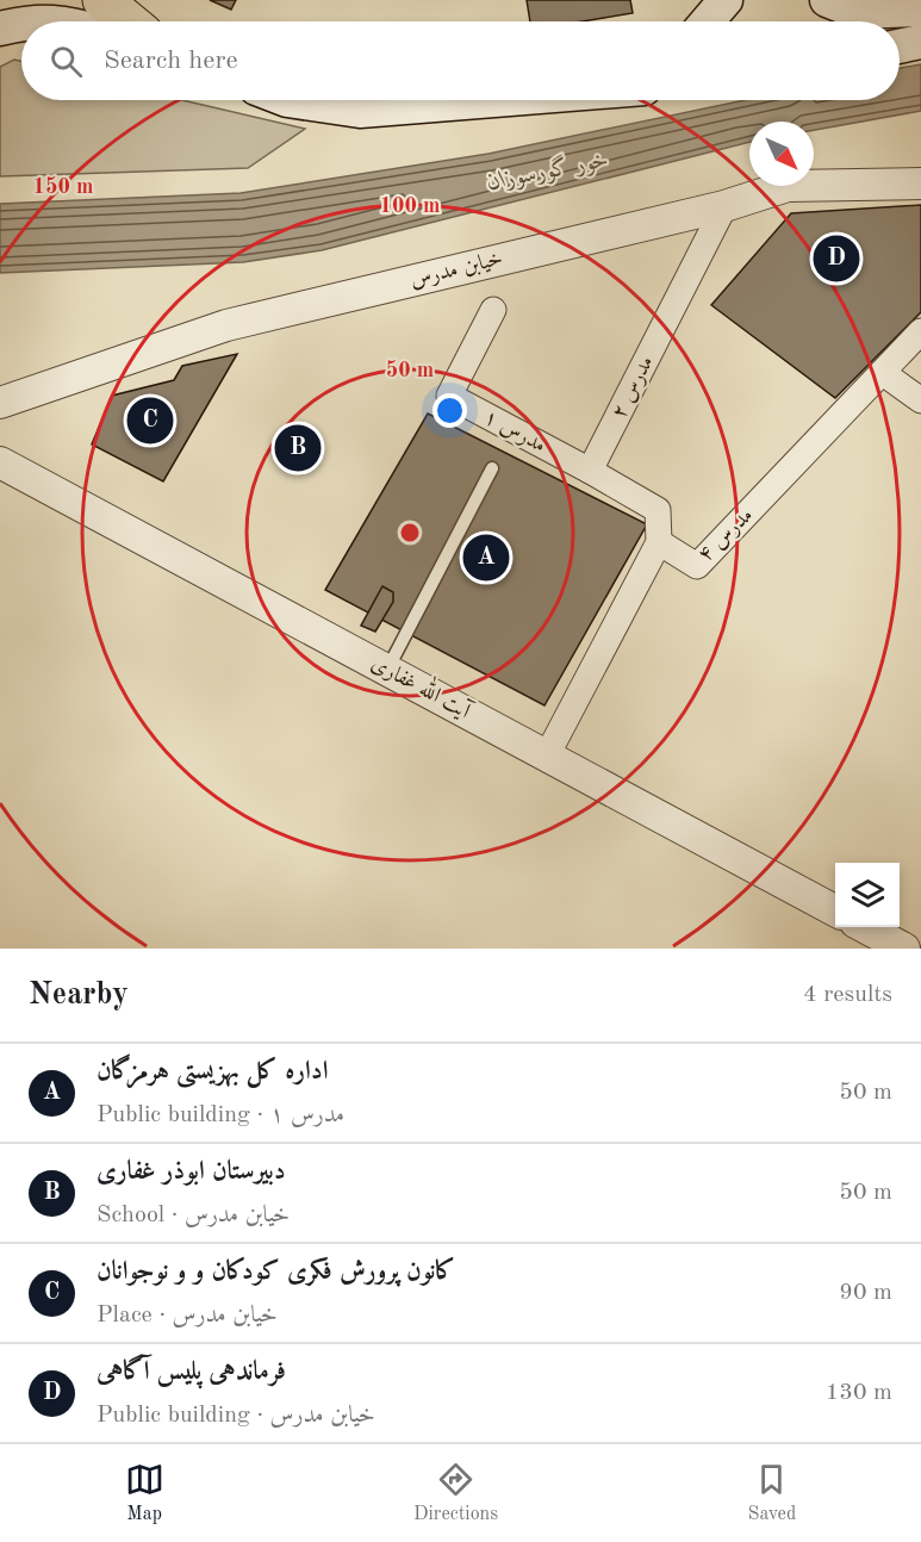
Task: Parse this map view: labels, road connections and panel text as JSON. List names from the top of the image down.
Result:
{
  "streets": {
    "street": [
      "خیابن مدرس",
      "مدرس ۲",
      "مدرس ۱",
      "مدرس ۴",
      "آیت الله غفاری"
    ]
  },
  "crossings": [
    ["خیابن مدرس", "مدرس ۲"],
    ["مدرس ۲", "مدرس ۱"]
  ],
  "water": ["خور گورسوزان"],
  "north": "bottom right",
  "page": {
    "search": "Search here",
    "pins": [
      "D",
      "C",
      "B",
      "A"
    ],
    "heading": ["Nearby", "4 results"],
    "list": [
      {
        "mark": "A",
        "name": "اداره کل بهزیستی هرمزگان",
        "note": "Public building · مدرس ۱",
        "value": "50 m"
      },
      {
        "mark": "B",
        "name": "دبیرستان ابوذر غفاری",
        "note": "School · خیابن مدرس",
        "value": "50 m"
      },
      {
        "mark": "C",
        "name": "کانون پرورش فکری کودکان و و نوجوانان",
        "note": "Place · خیابن مدرس",
        "value": "90 m"
      },
      {
        "mark": "D",
        "name": "فرماندهی پلیس آگاهی",
        "note": "Public building · خیابن مدرس",
        "value": "130 m"
      }
    ],
    "nav": ["Map", "Directions", "Saved"]
  },
  "rings": ["150 m", "100 m", "50 m"]
}
